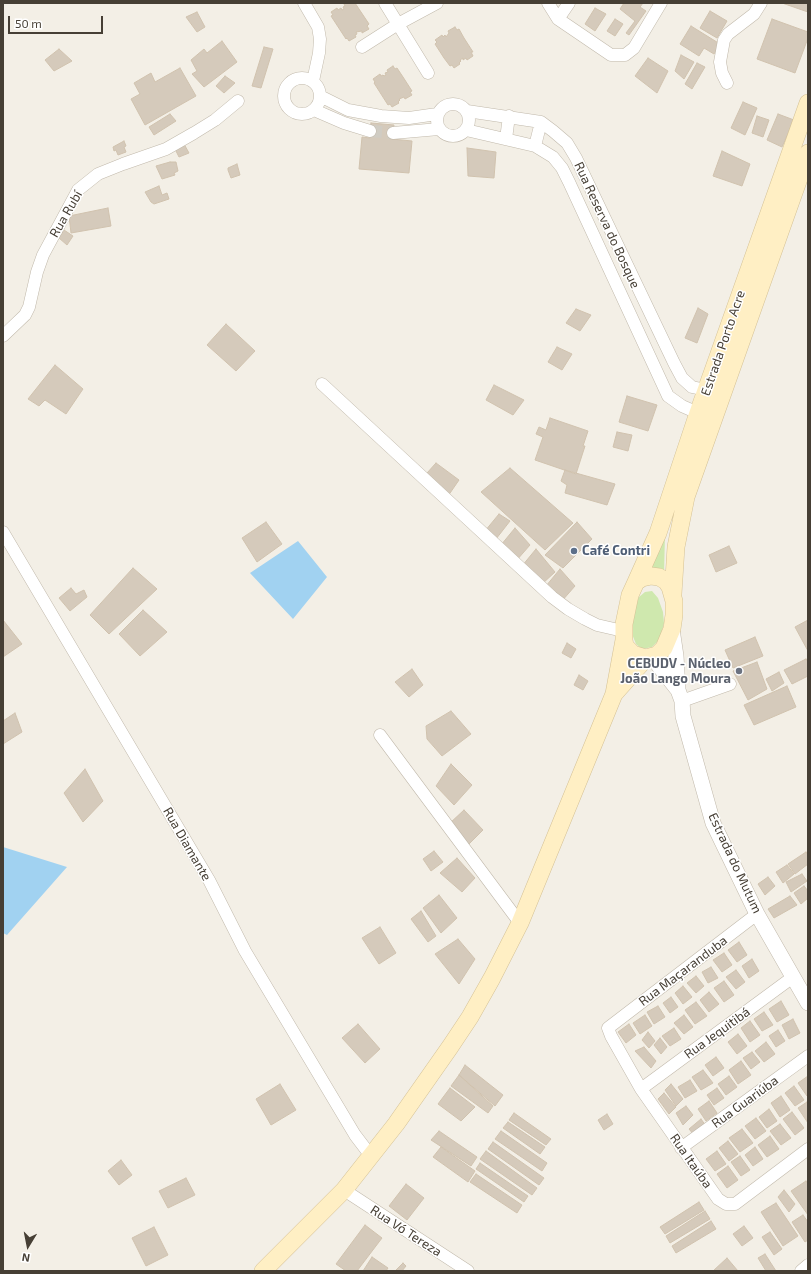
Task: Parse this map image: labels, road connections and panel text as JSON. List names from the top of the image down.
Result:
{
  "streets": {
    "main road": ["Estrada Porto Acre"],
    "street": [
      "Rua Rubí",
      "Rua Reserva do Bosque",
      "Rua Diamante",
      "Estrada do Mutum",
      "Rua Maçaranduba",
      "Rua Jequitibá",
      "Rua Guariúba",
      "Rua Itaúba",
      "Rua Vó Tereza"
    ]
  },
  "crossings": [
    ["Rua Reserva do Bosque", "Estrada Porto Acre"],
    ["Estrada Porto Acre", "Estrada do Mutum"],
    ["Estrada do Mutum", "Rua Maçaranduba"],
    ["Estrada do Mutum", "Rua Jequitibá"],
    ["Rua Maçaranduba", "Rua Itaúba"],
    ["Rua Jequitibá", "Rua Itaúba"],
    ["Rua Guariúba", "Rua Itaúba"]
  ],
  "places": ["Café Contri", "CEBUDV - Núcleo João Lango Moura"],
  "scale_bar": "50 m",
  "north": "bottom"
}
